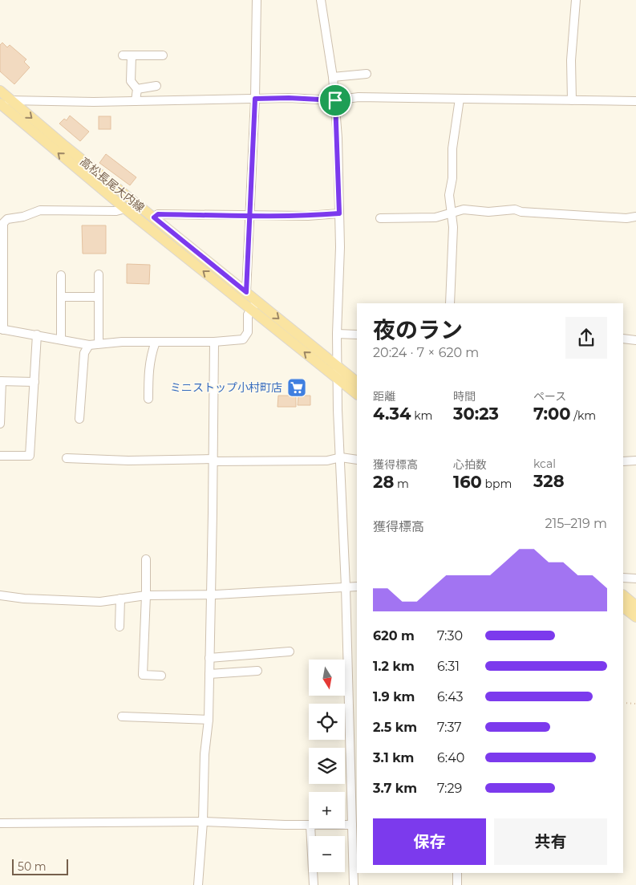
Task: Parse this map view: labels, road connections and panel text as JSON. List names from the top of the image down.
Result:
{
  "streets": {
    "main road": ["高松長尾大内線"]
  },
  "places": {
    "supermarket": ["ミニストップ小村町店"]
  },
  "scale_bar": "50 m",
  "north": "bottom",
  "page": {
    "heading": ["夜のラン", "20:24 · 7 × 620 m"],
    "stats": [
      ["距離", "4.34 km"],
      ["時間", "30:23"],
      ["ペース", "7:00 /km"],
      ["獲得標高", "28 m"],
      ["心拍数", "160 bpm"],
      ["kcal", "328"]
    ],
    "chart": ["獲得標高", "215–219 m"],
    "list": [
      {
        "name": "620 m",
        "note": "7:30"
      },
      {
        "name": "1.2 km",
        "note": "6:31"
      },
      {
        "name": "1.9 km",
        "note": "6:43"
      },
      {
        "name": "2.5 km",
        "note": "7:37"
      },
      {
        "name": "3.1 km",
        "note": "6:40"
      },
      {
        "name": "3.7 km",
        "note": "7:29"
      }
    ],
    "map_buttons": ["+", "−"],
    "buttons": ["保存", "共有"],
    "scale": "50 m"
  }
}
